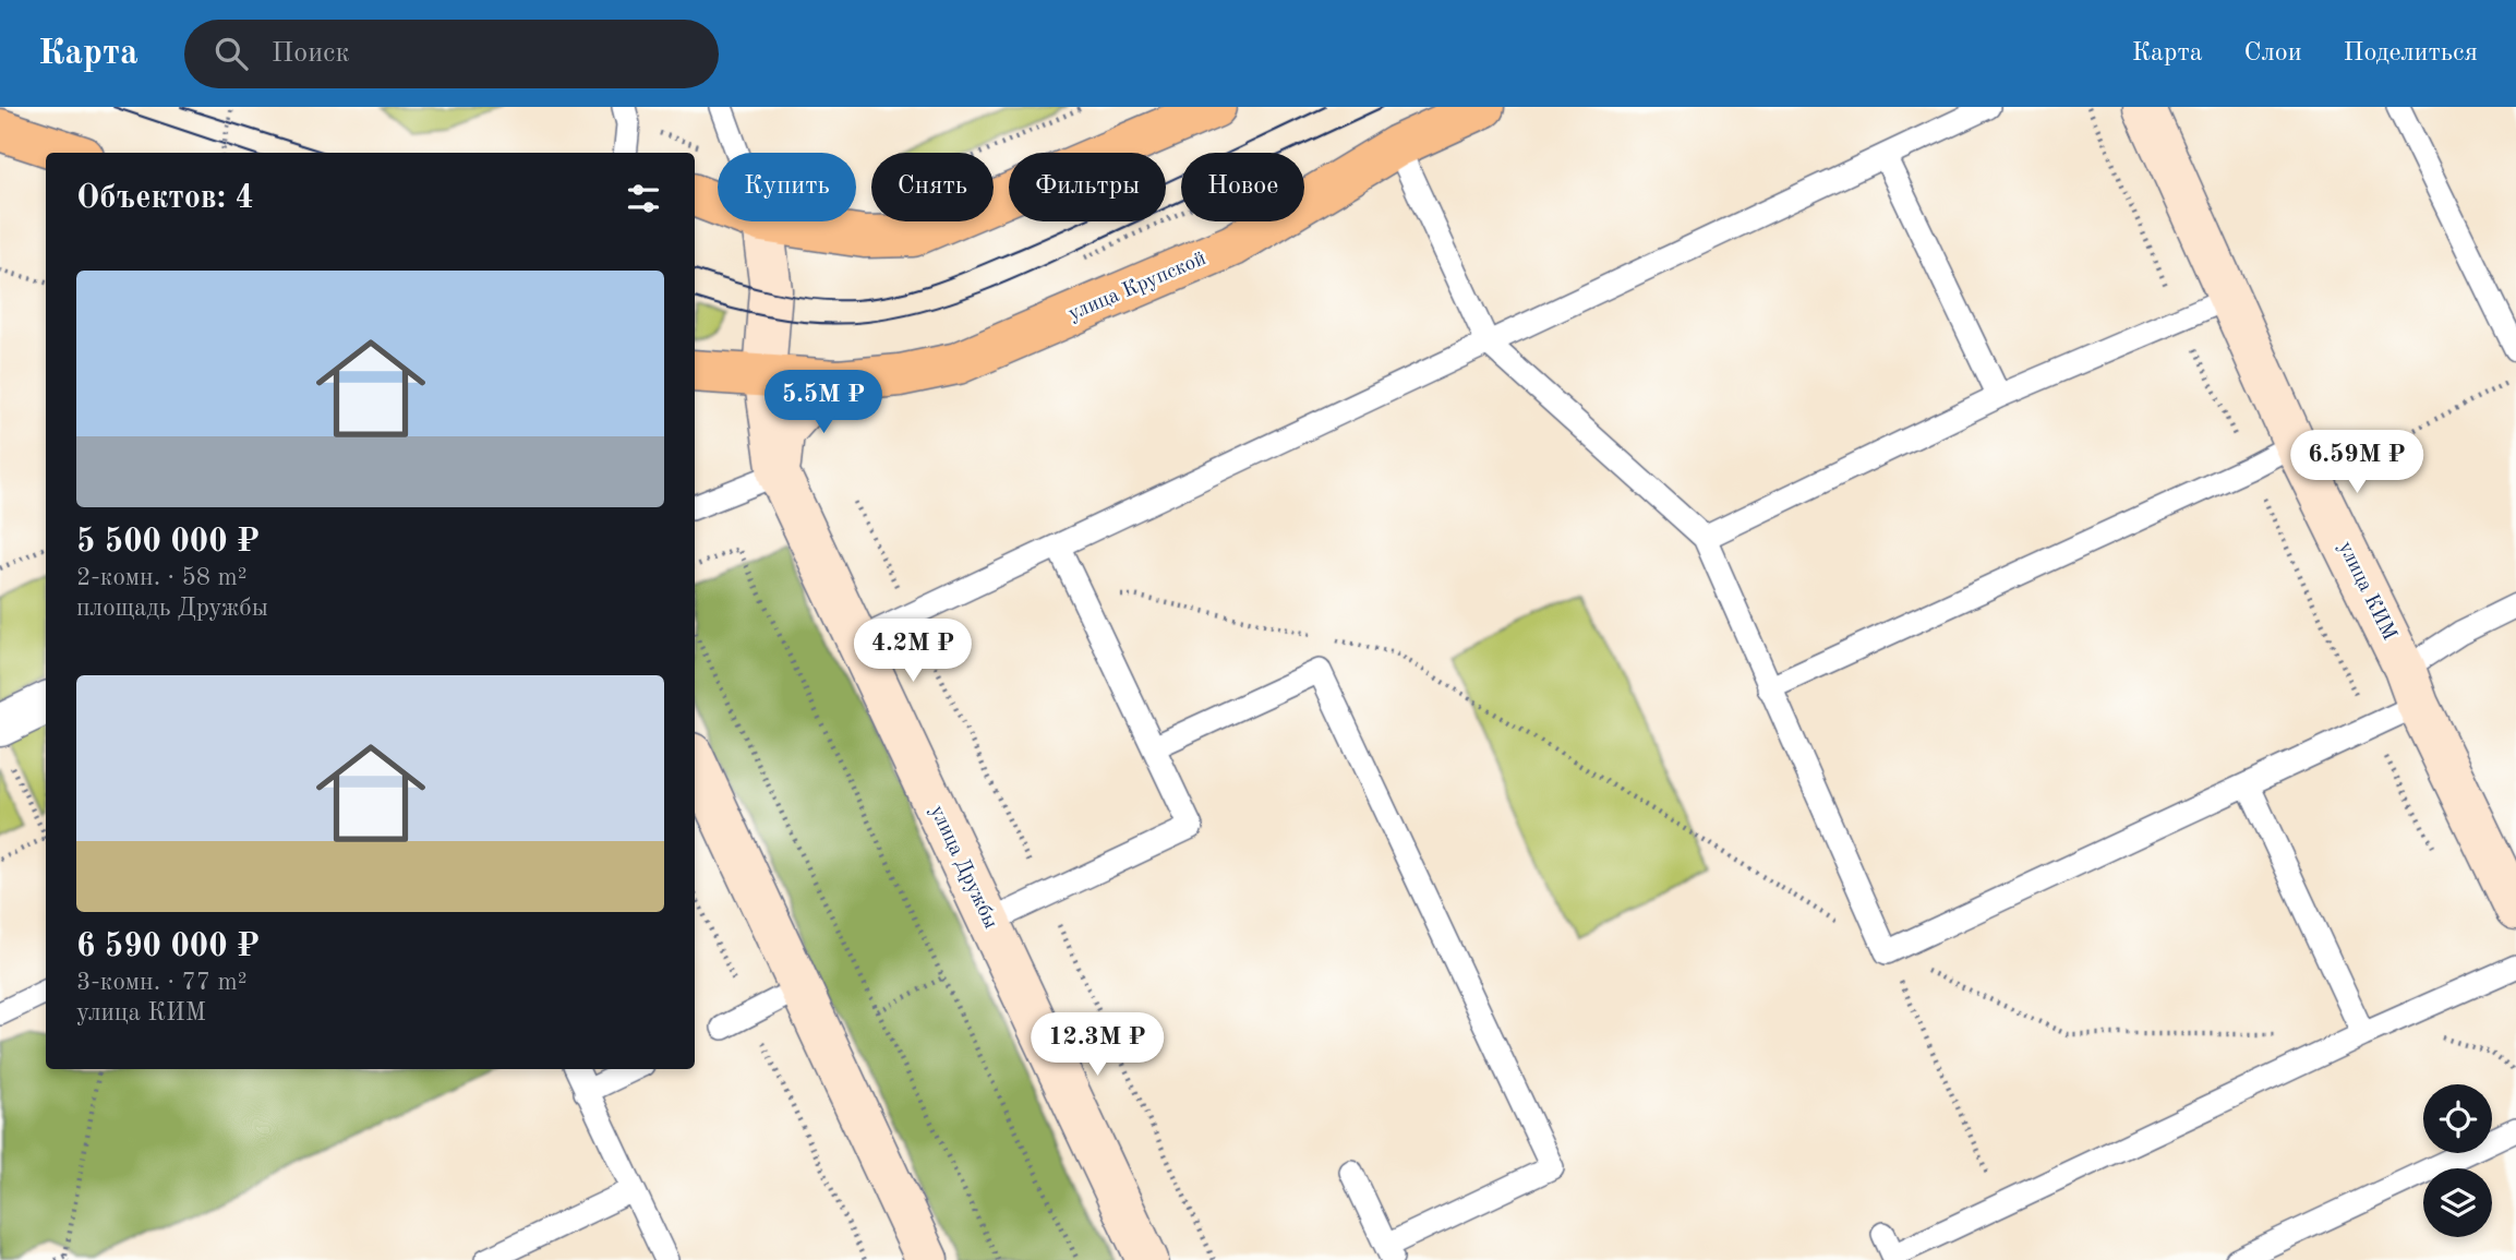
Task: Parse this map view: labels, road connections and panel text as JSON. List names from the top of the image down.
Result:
{
  "streets": {
    "main road": ["улица Крупской", "улица КИМ", "улица Дружбы"]
  },
  "page": {
    "header": "Карта",
    "search": "Поиск",
    "nav": ["Карта", "Слои", "Поделиться"],
    "chip": [
      "Купить",
      "Снять",
      "Фильтры",
      "Новое"
    ],
    "heading": "Объектов: 4",
    "list": [
      {
        "name": "5 500 000 ₽",
        "note": "2-комн. · 58 m² · площадь Дружбы"
      },
      {
        "name": "6 590 000 ₽",
        "note": "3-комн. · 77 m² · улица КИМ"
      }
    ],
    "price": [
      "5.5M ₽",
      "6.59M ₽",
      "4.2M ₽",
      "12.3M ₽"
    ]
  }
}
